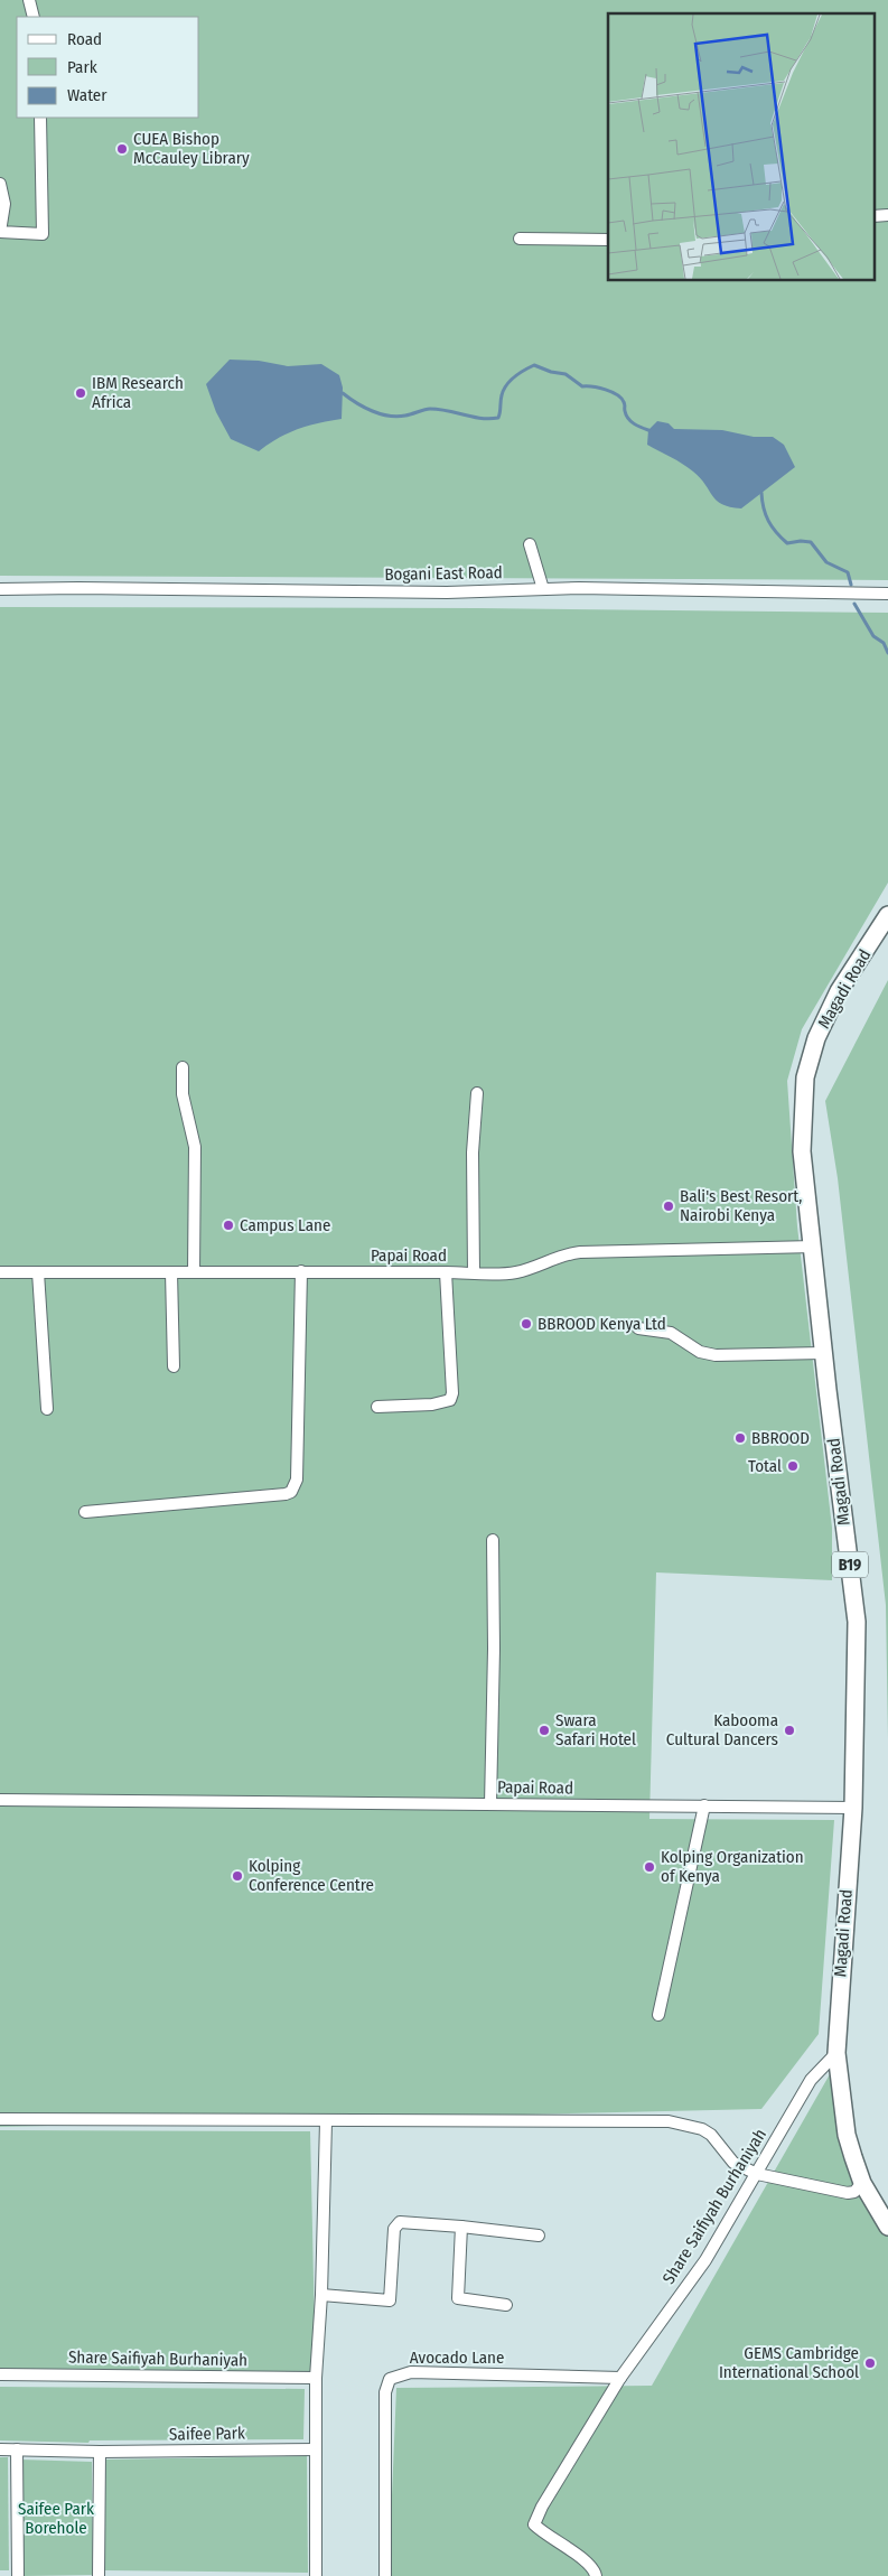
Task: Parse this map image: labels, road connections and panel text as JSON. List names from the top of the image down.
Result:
{
  "streets": {
    "highway": ["Magadi Road", "B19"],
    "street": [
      "Bogani East Road",
      "Papai Road",
      "Share Saifiyah Burhaniyah",
      "Avocado Lane",
      "Saifee Park"
    ]
  },
  "crossings": [
    ["Magadi Road", "Papai Road"],
    ["Magadi Road", "Share Saifiyah Burhaniyah"],
    ["Share Saifiyah Burhaniyah", "Avocado Lane"]
  ],
  "parks": ["Saifee Park Borehole"],
  "places": [
    "CUEA Bishop McCauley Library",
    "IBM Research Africa",
    "Bali's Best Resort, Nairobi Kenya",
    "Campus Lane",
    "BBROOD Kenya Ltd",
    "BBROOD",
    "Total",
    "Swara Safari Hotel",
    "Kabooma Cultural Dancers",
    "Kolping Organization of Kenya",
    "Kolping Conference Centre",
    "GEMS Cambridge International School"
  ],
  "legend": ["Road", "Park", "Water"]
}
